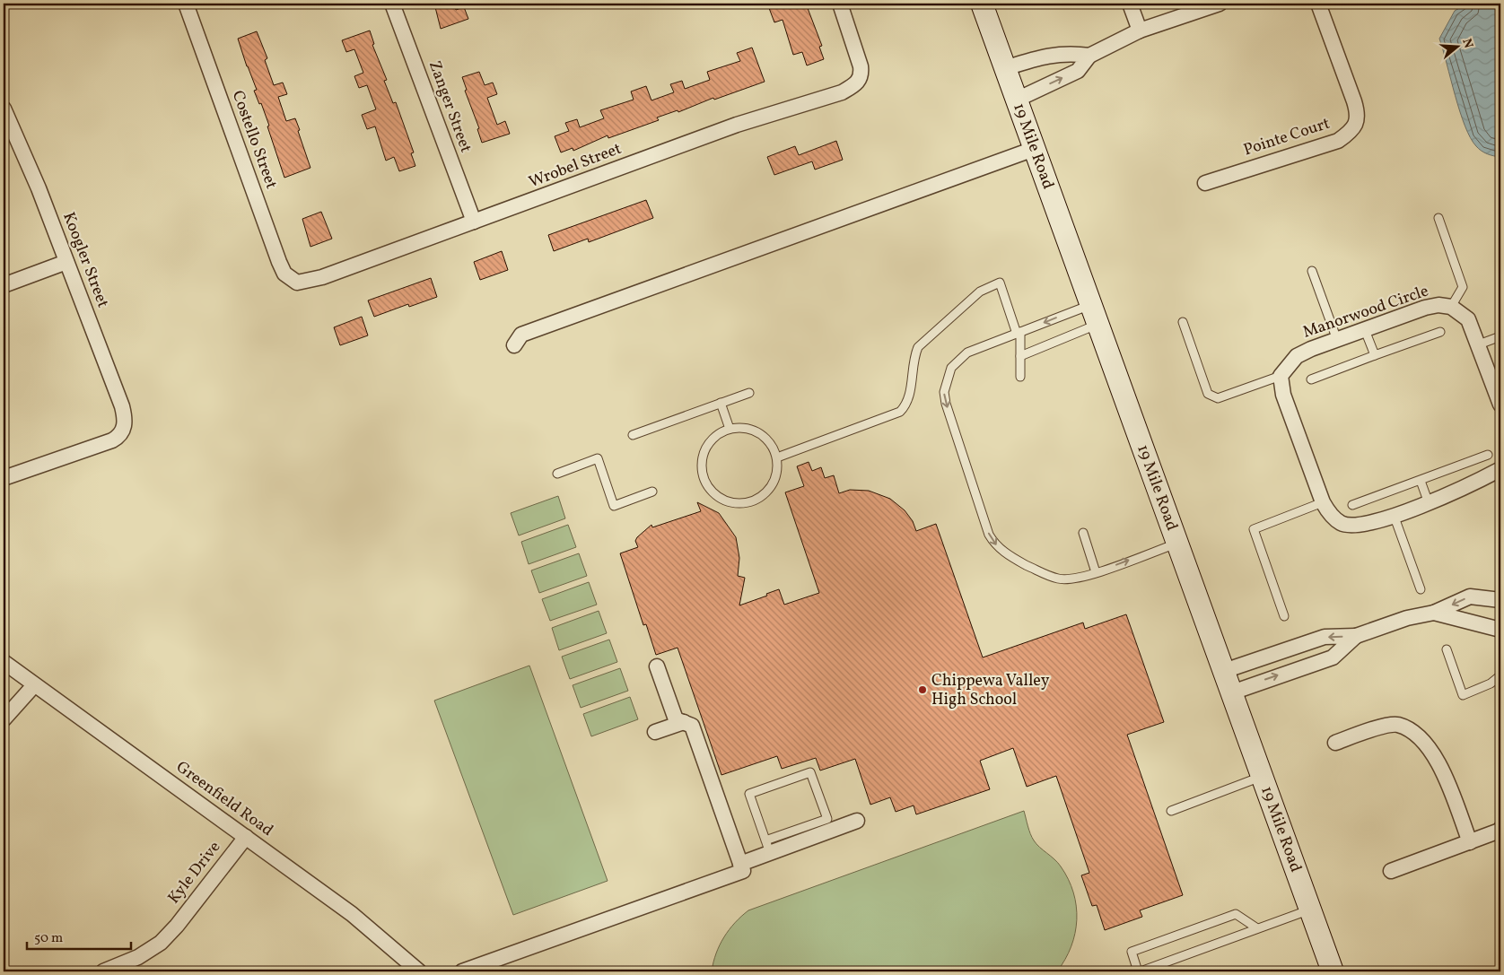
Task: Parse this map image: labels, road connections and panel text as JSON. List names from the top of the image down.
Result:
{
  "streets": {
    "street": [
      "Zanger Street",
      "Pointe Court",
      "Costello Street",
      "19 Mile Road",
      "Wrobel Street",
      "Koogler Street",
      "Manorwood Circle",
      "Greenfield Road",
      "Kyle Drive"
    ]
  },
  "crossings": [
    ["Zanger Street", "Wrobel Street"],
    ["Costello Street", "Wrobel Street"],
    ["Greenfield Road", "Kyle Drive"]
  ],
  "places": ["Chippewa Valley High School"],
  "scale_bar": "50 m",
  "north": "right"
}
